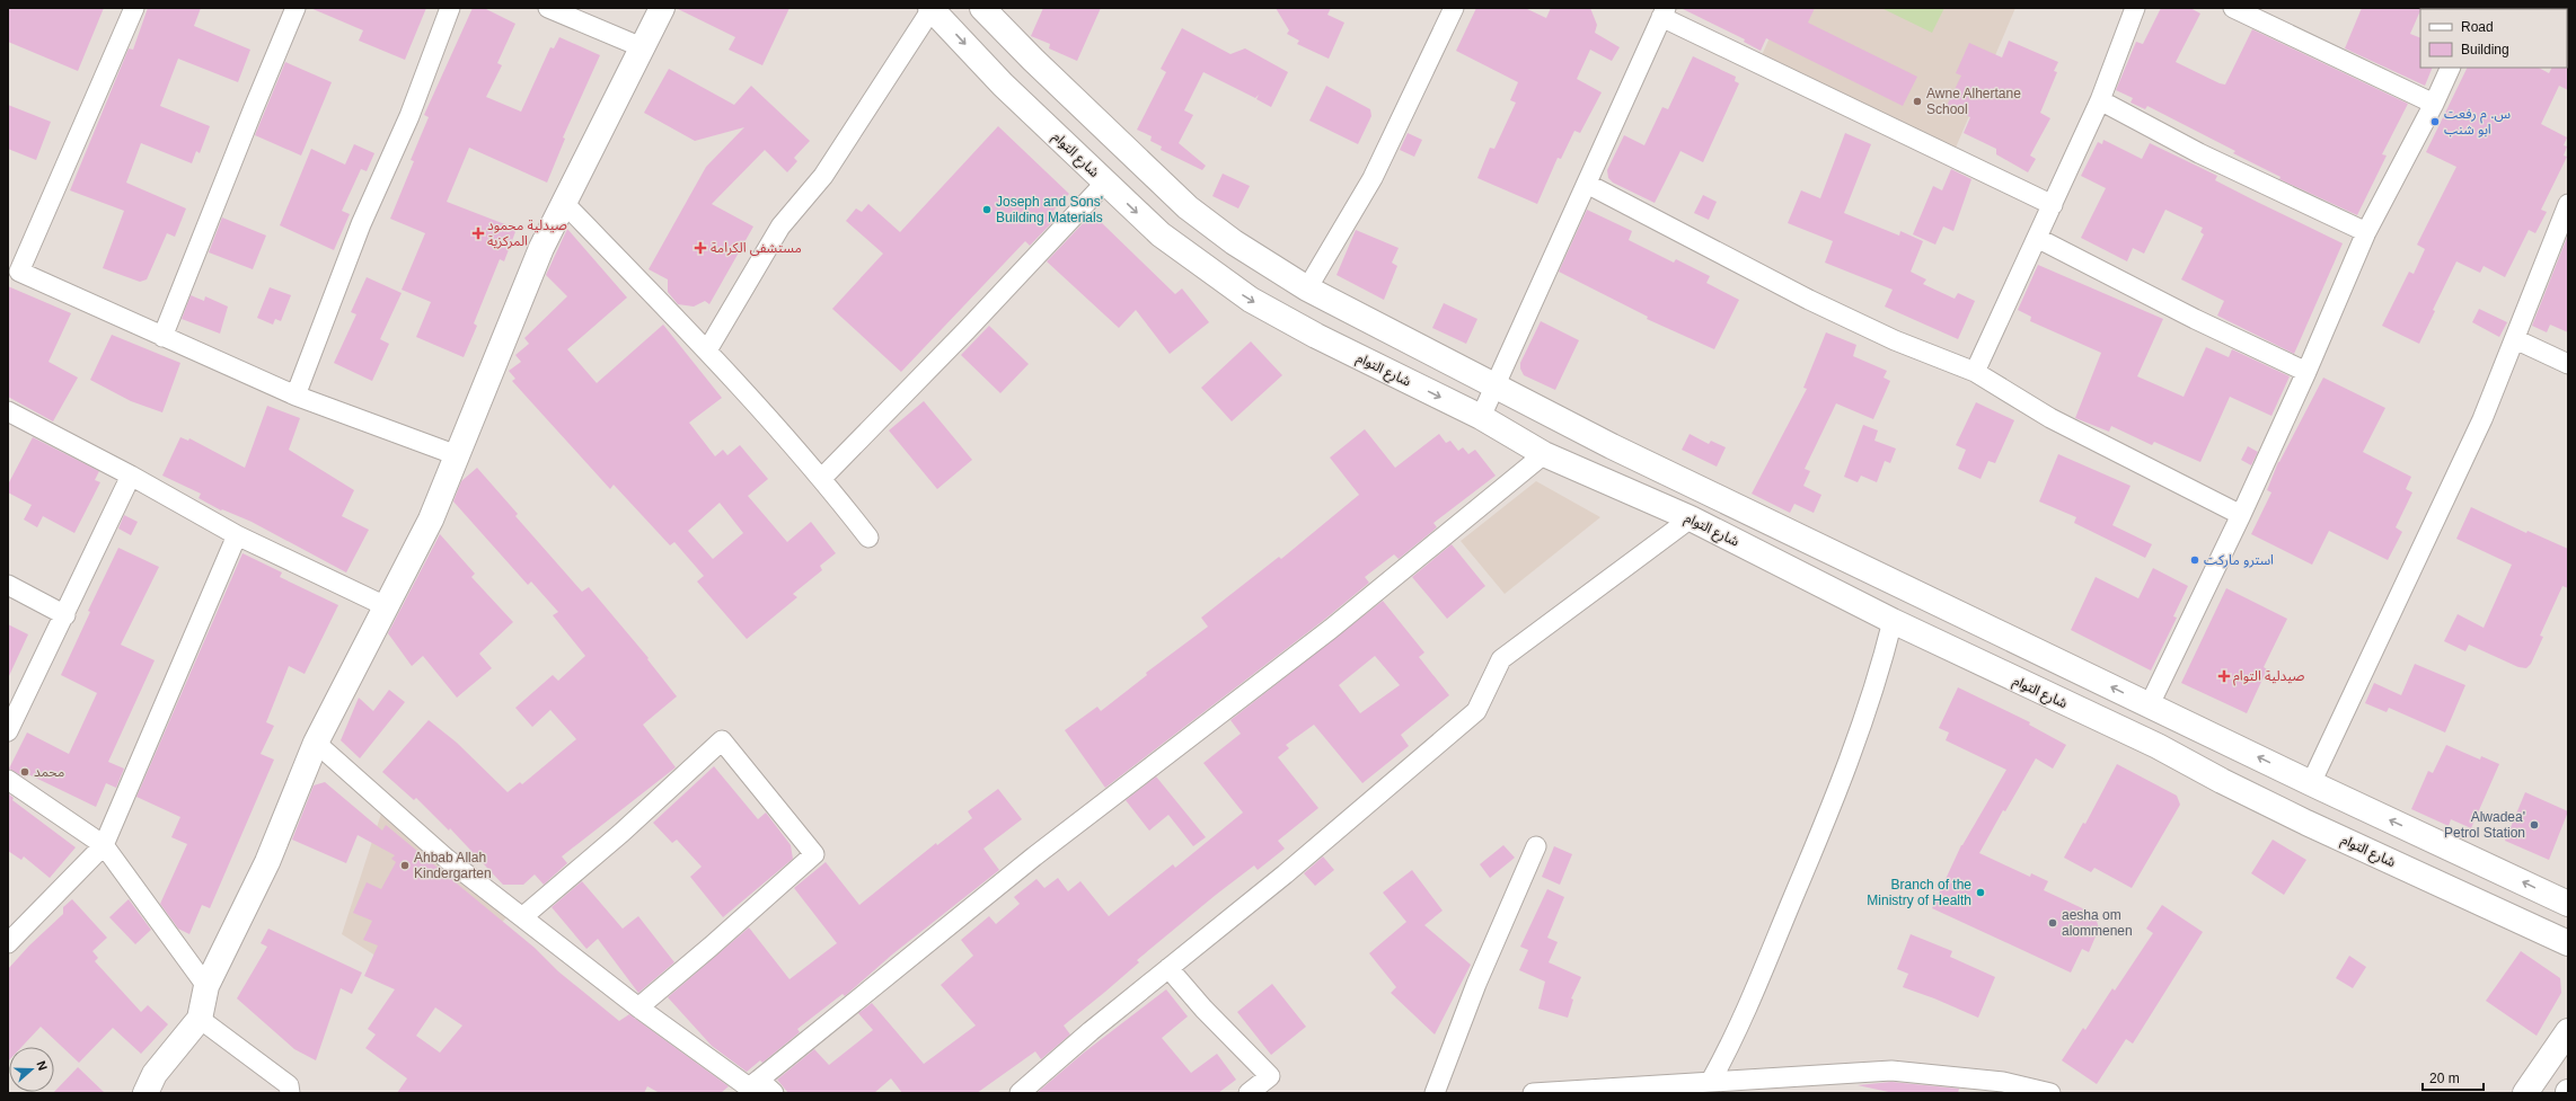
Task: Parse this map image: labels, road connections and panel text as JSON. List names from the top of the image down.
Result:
{
  "streets": {
    "main road": ["شارع التوام"]
  },
  "places": {
    "other": [
      "Awne Alhertane School",
      "س. م رفعت ابو شنب",
      "Joseph and Sons' Building Materials",
      "استرو ماركت",
      "محمد",
      "Alwadea' Petrol Station",
      "Ahbab Allah Kindergarten",
      "Branch of the Ministry of Health",
      "aesha om alommenen"
    ],
    "health": ["صيدلية محمود المركزية", "مستشفى الكرامة", "صيدلية التوام"]
  },
  "legend": ["Road", "Building"],
  "scale_bar": "20 m",
  "north": "right"
}
